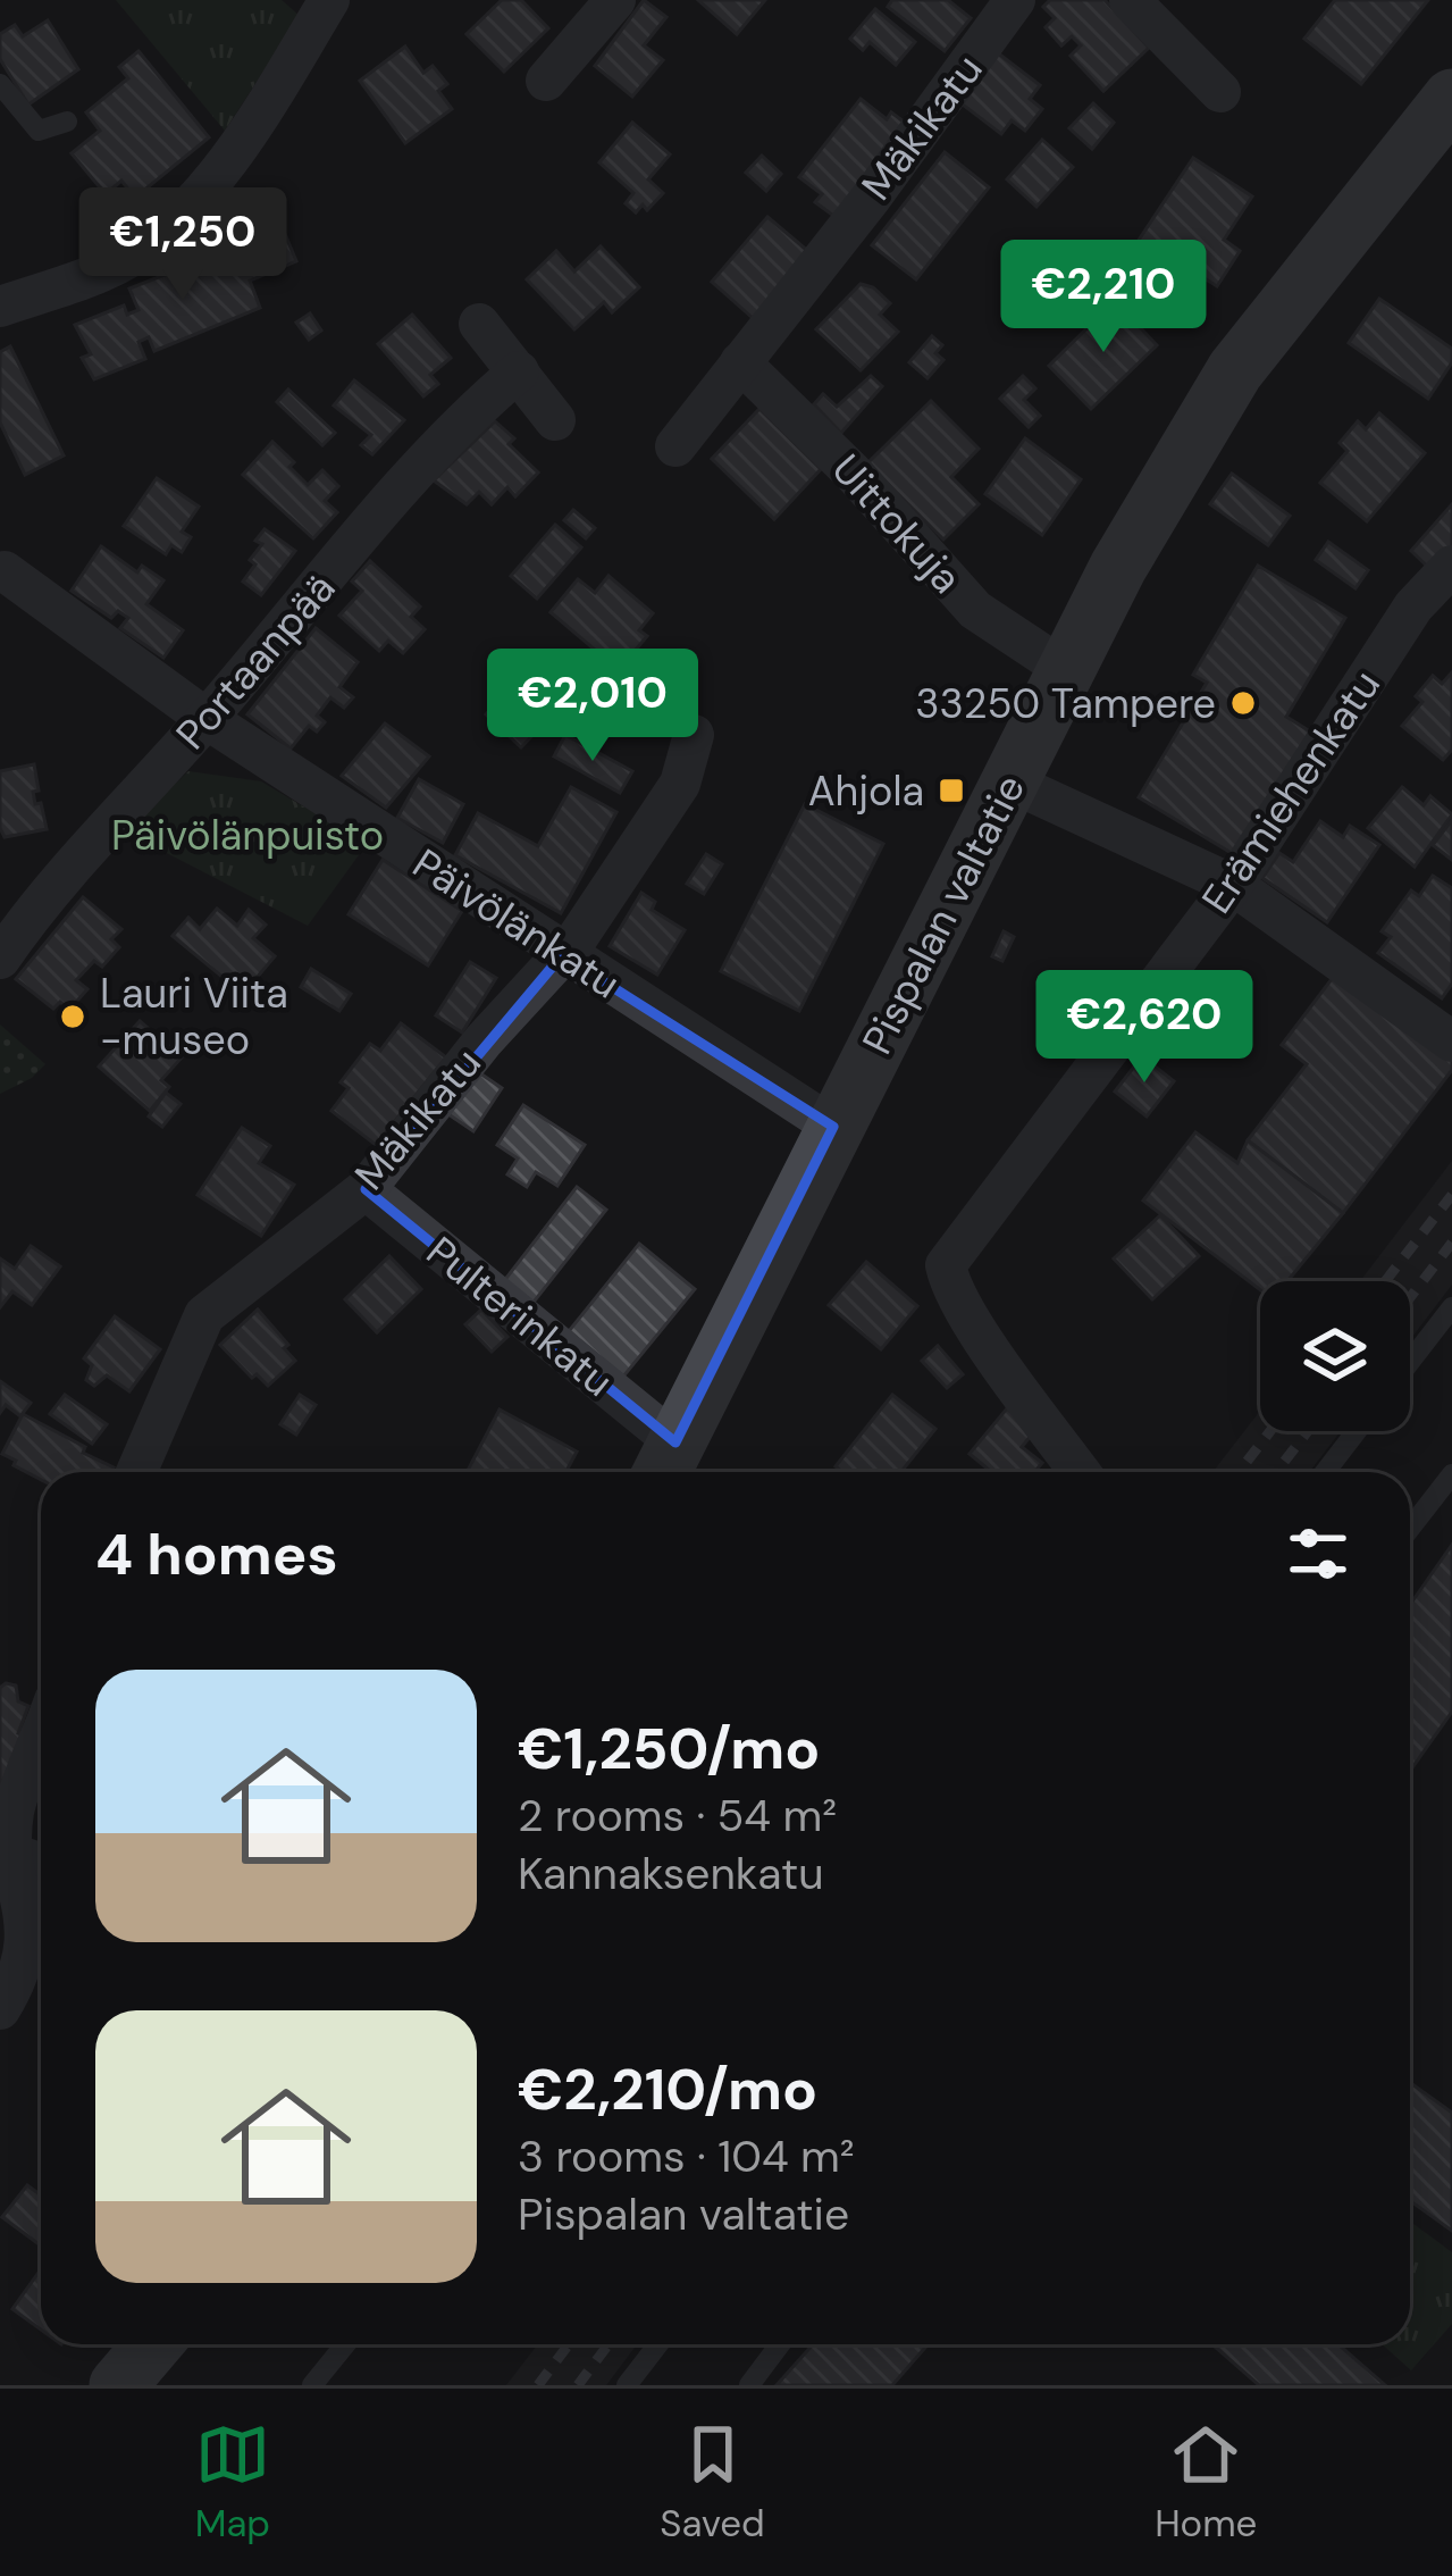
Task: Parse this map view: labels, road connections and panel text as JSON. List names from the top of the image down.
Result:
{
  "streets": {
    "main road": ["Pispalan valtatie"],
    "street": [
      "Mäkikatu",
      "Uittokuja",
      "Portaanpää",
      "Erämiehenkatu",
      "Päivölänkatu",
      "Pulterinkatu"
    ]
  },
  "crossings": [
    ["Mäkikatu", "Uittokuja"],
    ["Mäkikatu", "Päivölänkatu"],
    ["Mäkikatu", "Pulterinkatu"],
    ["Uittokuja", "Pispalan valtatie"],
    ["Portaanpää", "Päivölänkatu"],
    ["Pispalan valtatie", "Päivölänkatu"],
    ["Pispalan valtatie", "Pulterinkatu"]
  ],
  "parks": ["Päivölänpuisto"],
  "places": {
    "other": ["33250 Tampere", "Lauri Viita -museo"],
    "transit": ["Ahjola"]
  },
  "page": {
    "price": [
      "€1,250",
      "€2,210",
      "€2,010",
      "€2,620"
    ],
    "heading": "4 homes",
    "list": [
      {
        "name": "€1,250/mo",
        "note": "2 rooms · 54 m² · Kannaksenkatu"
      },
      {
        "name": "€2,210/mo",
        "note": "3 rooms · 104 m² · Pispalan valtatie"
      }
    ],
    "tabs": ["Map", "Saved", "Home"]
  }
}
